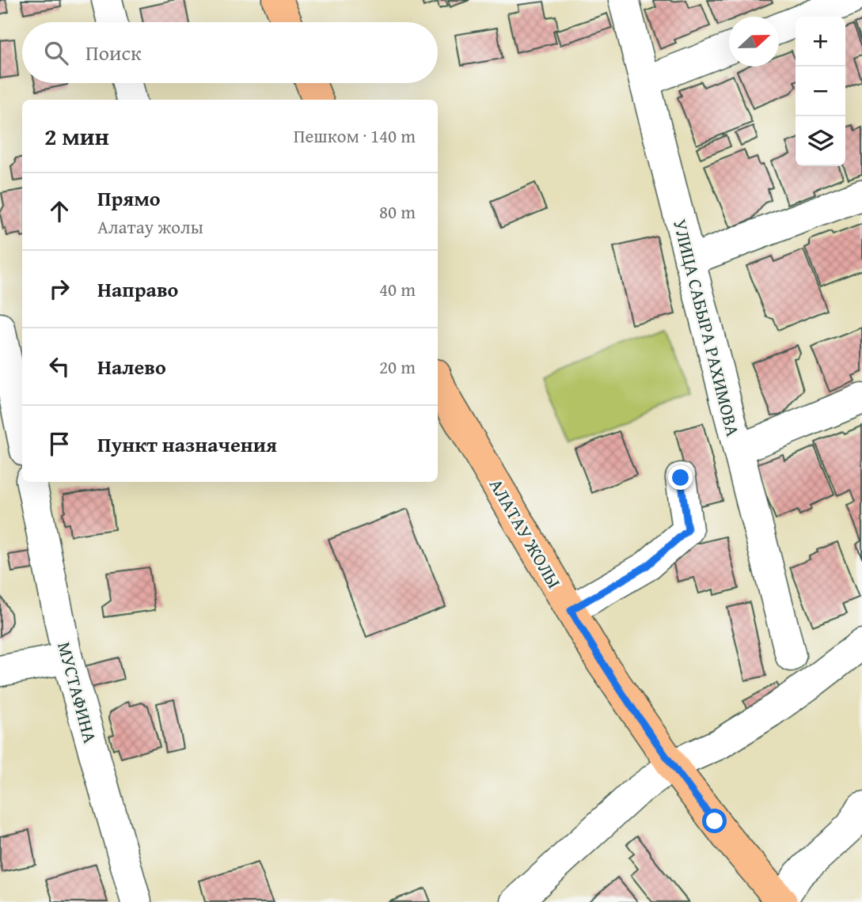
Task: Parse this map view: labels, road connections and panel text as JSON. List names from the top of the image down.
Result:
{
  "streets": {
    "main road": ["АЛАТАУ ЖОЛЫ"],
    "street": ["УЛИЦА САБЫРА РАХИМОВА", "МУСТАФИНА"]
  },
  "north": "right",
  "page": {
    "map_buttons": ["+", "−"],
    "search": "Поиск",
    "heading": ["2 мин", "Пешком · 140 m"],
    "list": [
      ["Прямо", "Алатау жолы", "80 m"],
      ["Направо", "40 m"],
      ["Налево", "20 m"],
      "Пункт назначения"
    ]
  }
}
